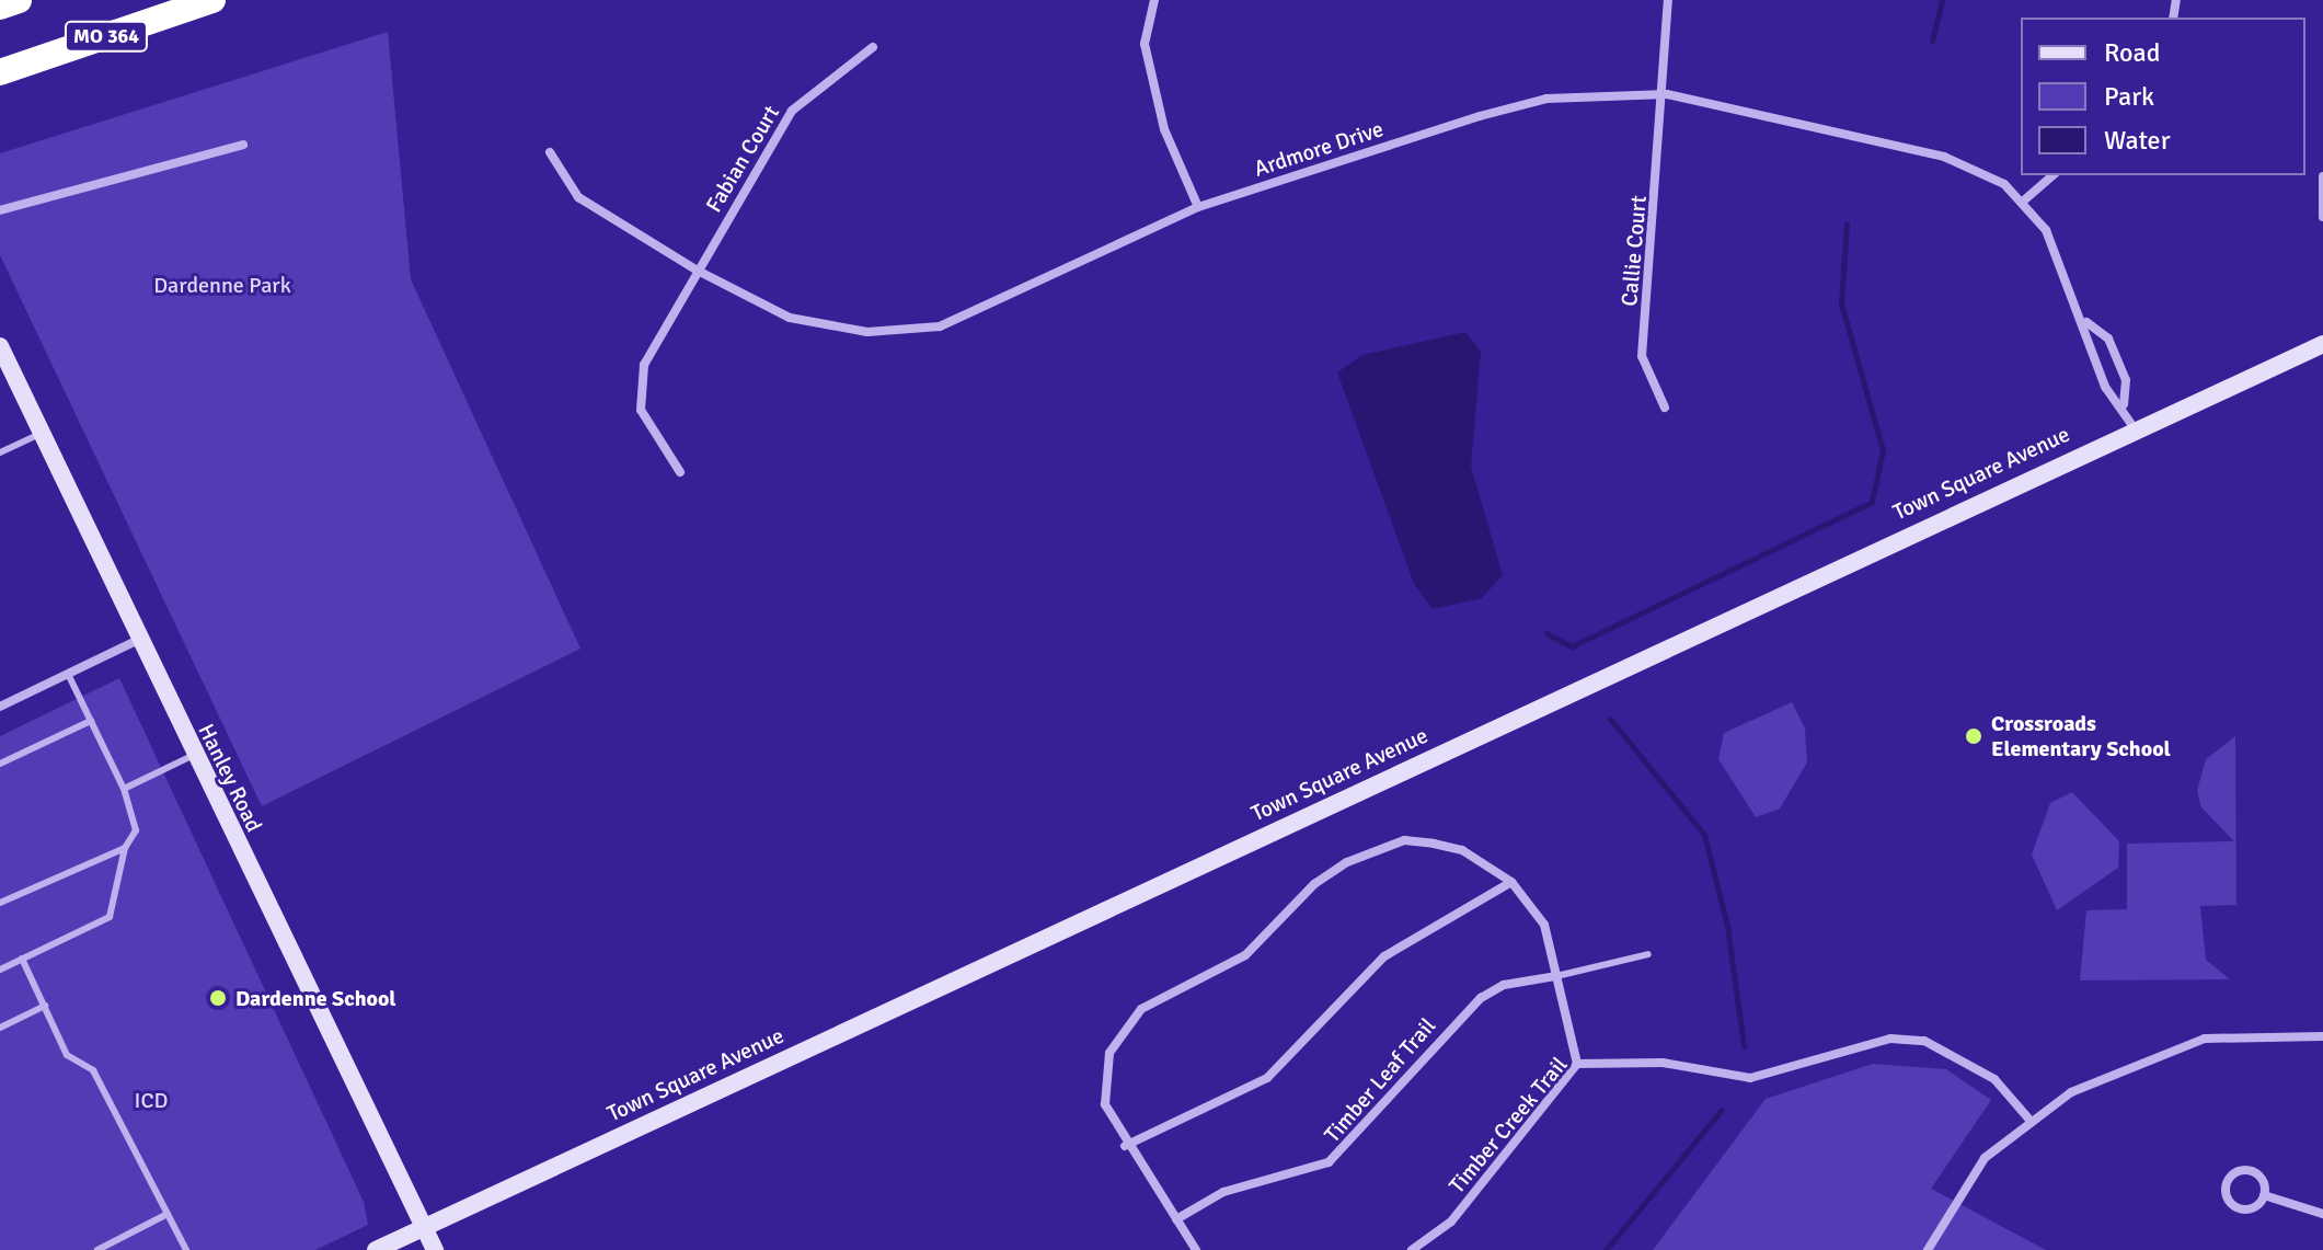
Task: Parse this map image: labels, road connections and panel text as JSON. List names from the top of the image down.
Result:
{
  "streets": {
    "highway": ["MO 364"],
    "main road": ["Town Square Avenue", "Hanley Road"],
    "street": [
      "Ardmore Drive",
      "Fabian Court",
      "Callie Court",
      "Timber Leaf Trail",
      "Timber Creek Trail"
    ]
  },
  "crossings": [
    ["Ardmore Drive", "Fabian Court"],
    ["Ardmore Drive", "Callie Court"],
    ["Town Square Avenue", "Hanley Road"]
  ],
  "parks": ["Dardenne Park", "ICD"],
  "places": ["Crossroads Elementary School", "Dardenne School"],
  "legend": ["Road", "Park", "Water"]
}
